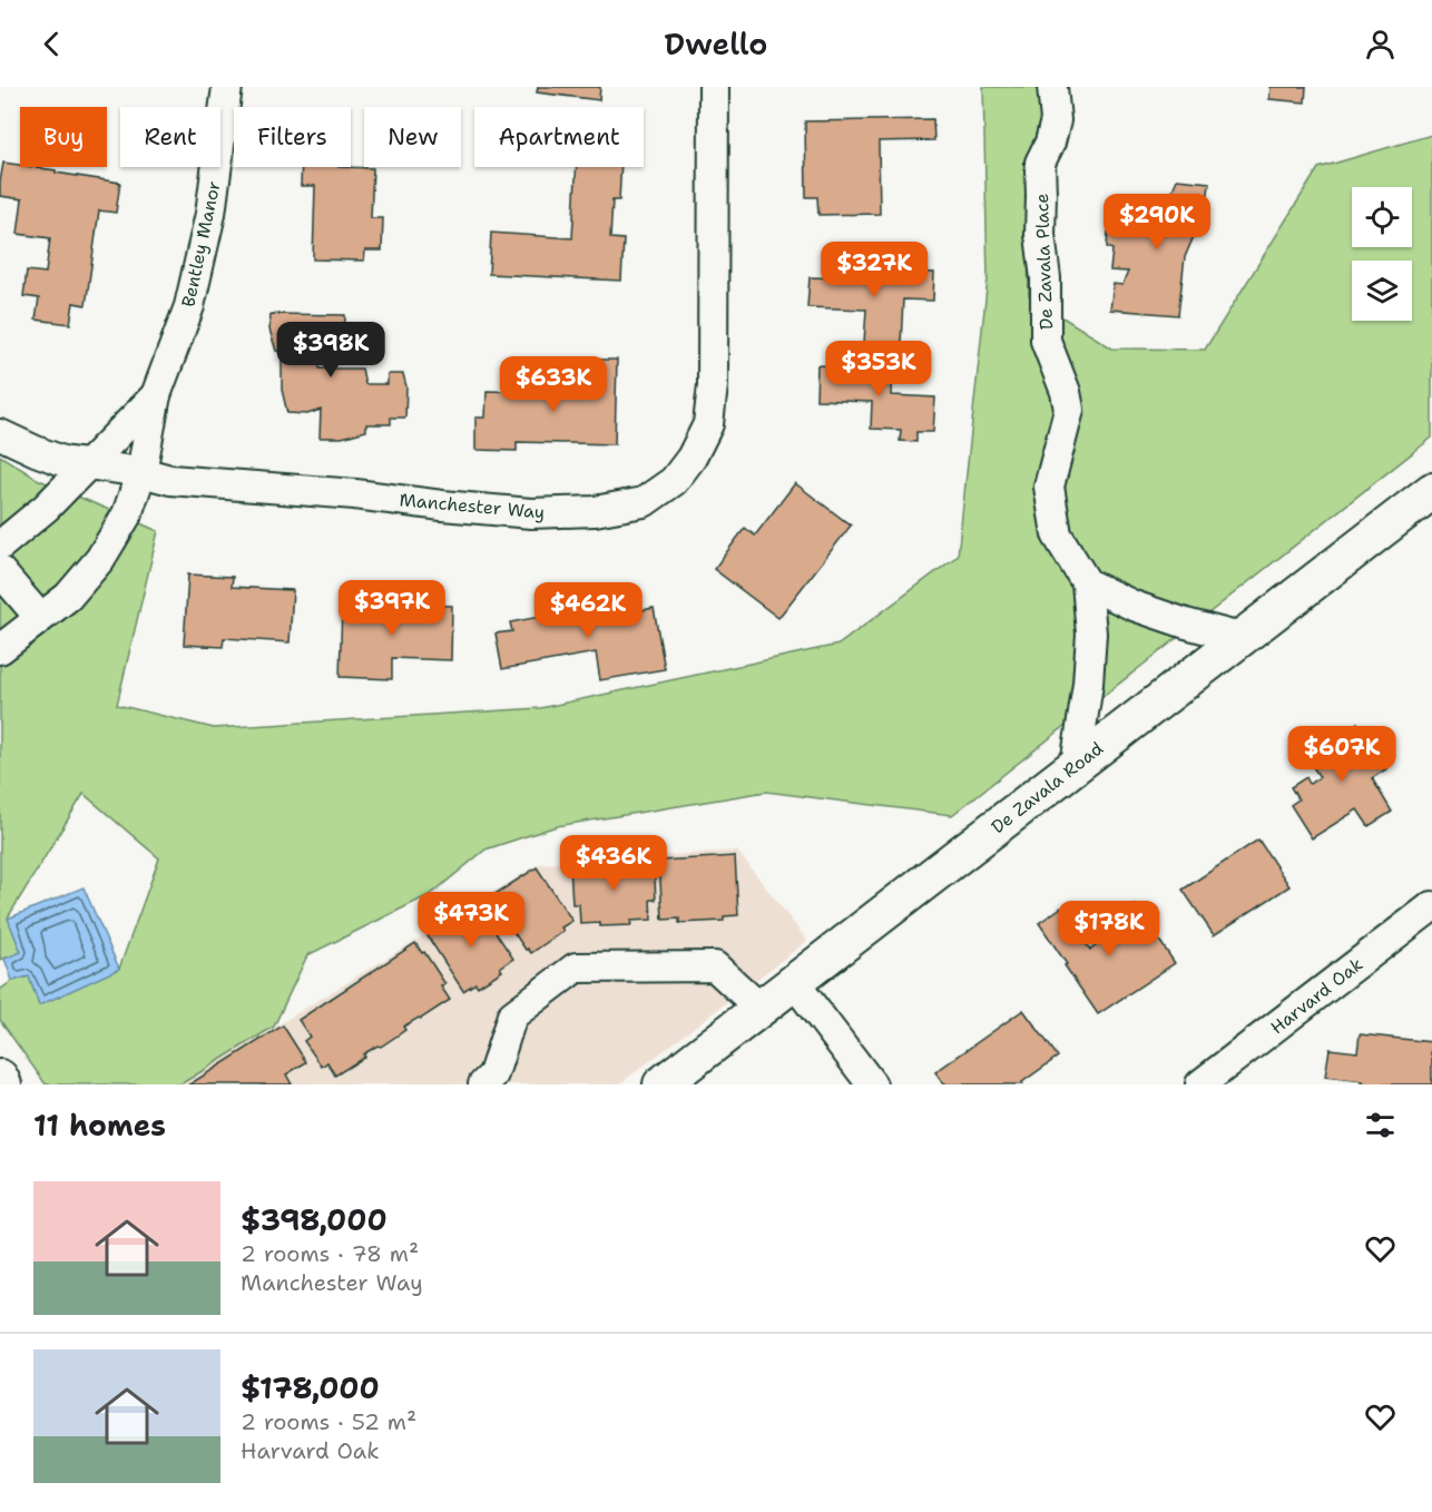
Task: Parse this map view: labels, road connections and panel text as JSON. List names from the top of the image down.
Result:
{
  "streets": {
    "main road": ["De Zavala Road"],
    "street": [
      "Bentley Manor",
      "De Zavala Place",
      "Manchester Way",
      "Harvard Oak"
    ]
  },
  "crossings": [
    ["Bentley Manor", "Manchester Way"],
    ["De Zavala Place", "De Zavala Road"]
  ],
  "page": {
    "header": "Dwello",
    "chip": [
      "Buy",
      "Rent",
      "Filters",
      "New",
      "Apartment"
    ],
    "price": [
      "$290K",
      "$327K",
      "$398K",
      "$353K",
      "$633K",
      "$397K",
      "$462K",
      "$607K",
      "$436K",
      "$473K",
      "$178K"
    ],
    "heading": "11 homes",
    "list": [
      {
        "name": "$398,000",
        "note": "2 rooms · 78 m² · Manchester Way"
      },
      {
        "name": "$178,000",
        "note": "2 rooms · 52 m² · Harvard Oak"
      }
    ]
  }
}
